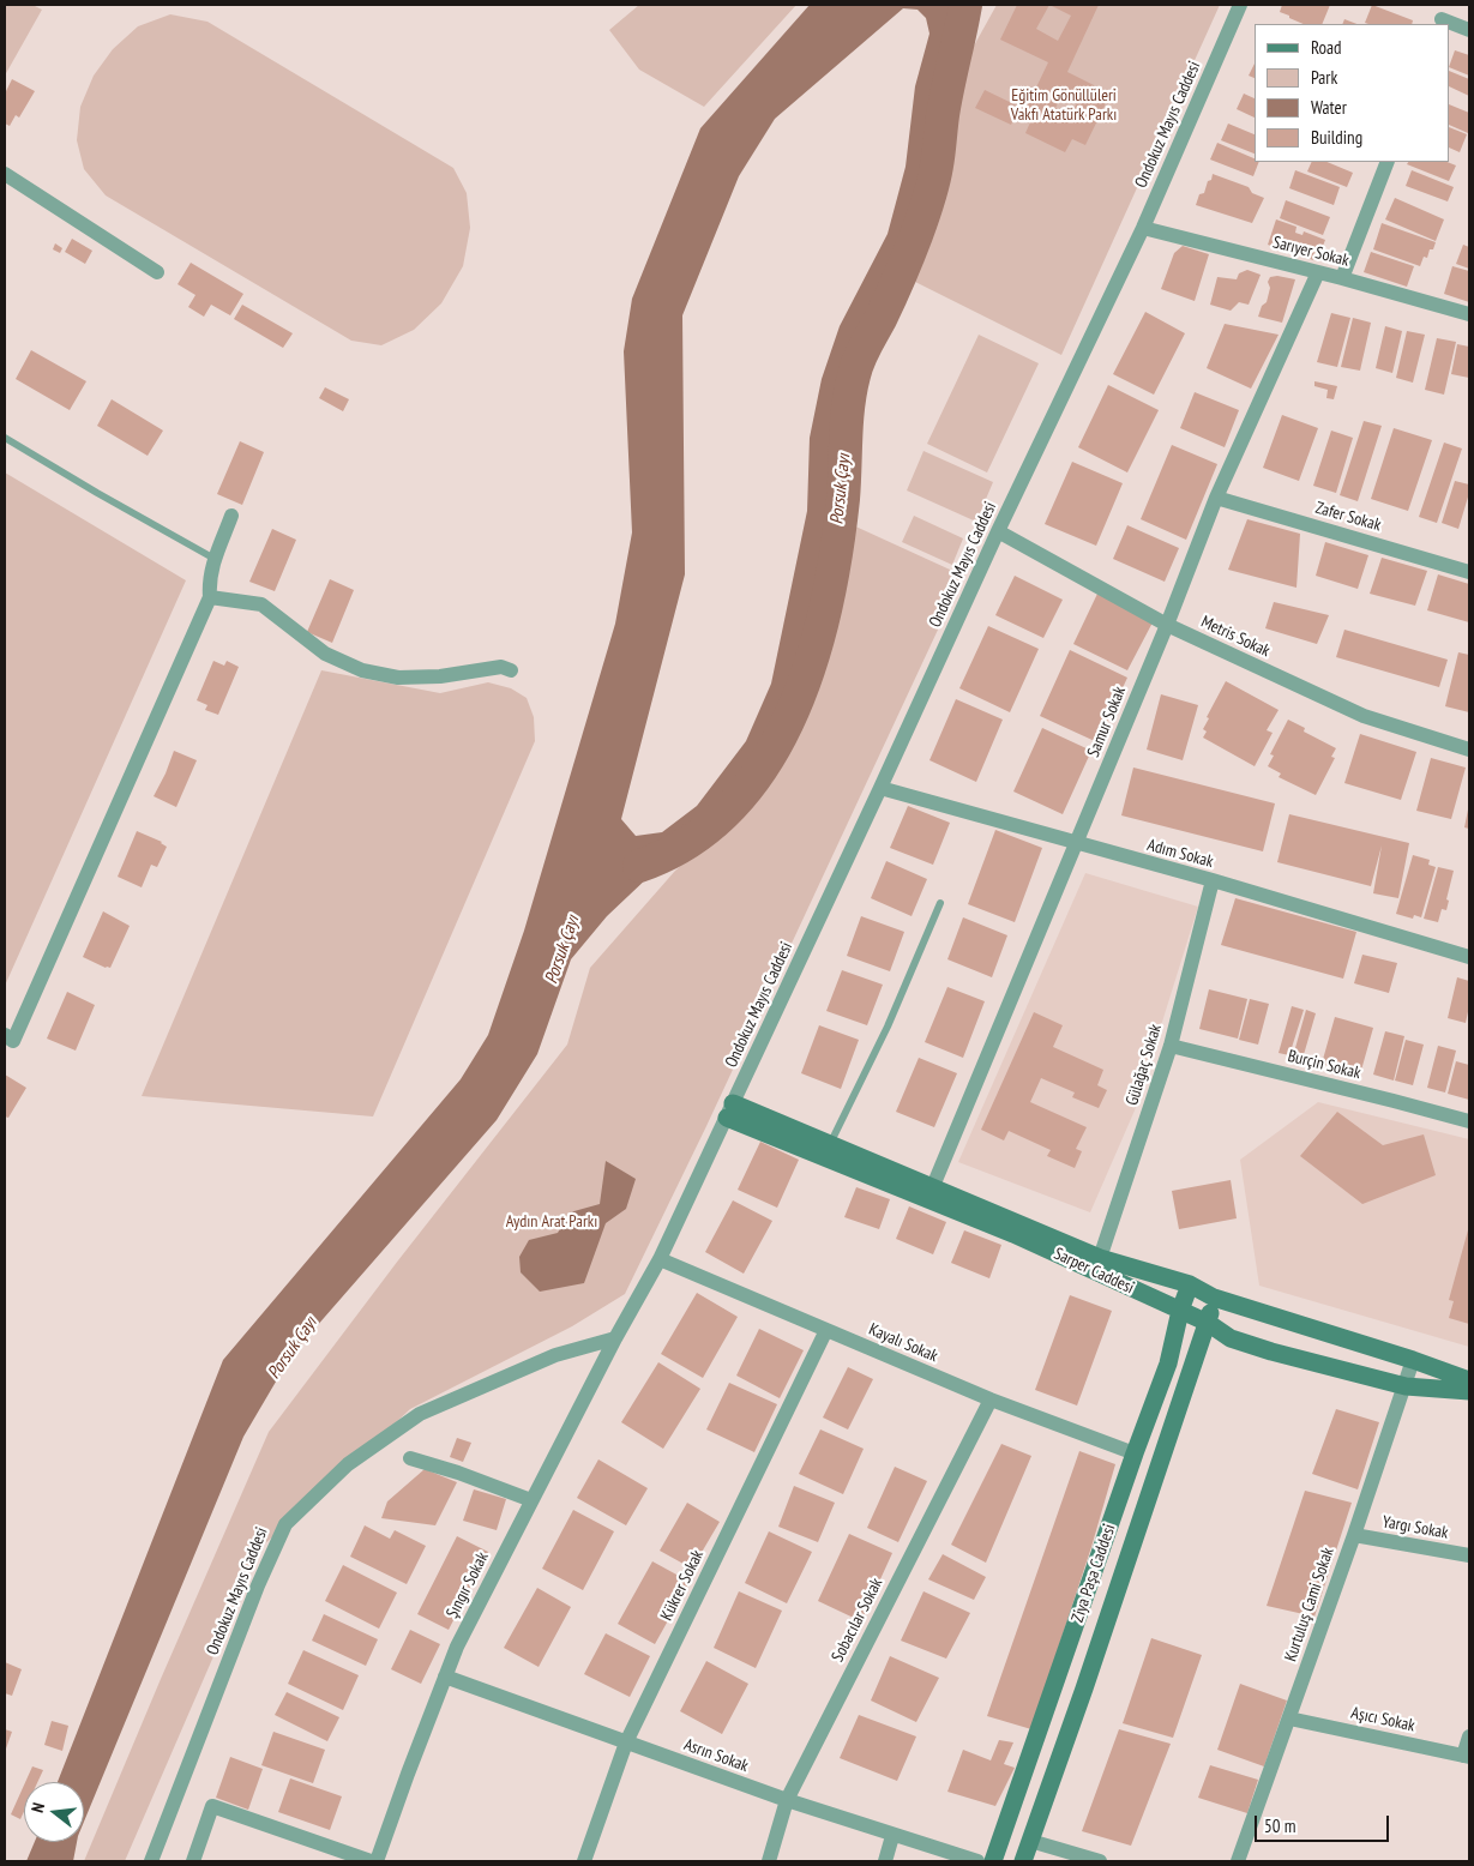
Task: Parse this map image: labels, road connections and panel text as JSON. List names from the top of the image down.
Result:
{
  "streets": {
    "main road": ["Sarper Caddesi", "Ziya Paşa Caddesi"],
    "street": [
      "Ondokuz Mayıs Caddesi",
      "Sarıyer Sokak",
      "Zafer Sokak",
      "Metris Sokak",
      "Samur Sokak",
      "Adım Sokak",
      "Gülağaç Sokak",
      "Burçin Sokak",
      "Kayalı Sokak",
      "Yargı Sokak",
      "Şıngır Sokak",
      "Kükrer Sokak",
      "Kurtuluş Cami Sokak",
      "Sobacılar Sokak",
      "Aşıcı Sokak",
      "Asrın Sokak"
    ]
  },
  "crossings": [
    ["Ondokuz Mayıs Caddesi", "Sarıyer Sokak"],
    ["Ondokuz Mayıs Caddesi", "Metris Sokak"],
    ["Ondokuz Mayıs Caddesi", "Adım Sokak"],
    ["Ondokuz Mayıs Caddesi", "Sarper Caddesi"],
    ["Ondokuz Mayıs Caddesi", "Kayalı Sokak"],
    ["Ondokuz Mayıs Caddesi", "Şıngır Sokak"],
    ["Sarıyer Sokak", "Samur Sokak"],
    ["Zafer Sokak", "Samur Sokak"],
    ["Metris Sokak", "Samur Sokak"],
    ["Samur Sokak", "Adım Sokak"],
    ["Samur Sokak", "Sarper Caddesi"],
    ["Adım Sokak", "Gülağaç Sokak"],
    ["Gülağaç Sokak", "Burçin Sokak"],
    ["Gülağaç Sokak", "Sarper Caddesi"],
    ["Sarper Caddesi", "Ziya Paşa Caddesi"],
    ["Sarper Caddesi", "Kurtuluş Cami Sokak"],
    ["Kayalı Sokak", "Ziya Paşa Caddesi"],
    ["Kayalı Sokak", "Kükrer Sokak"],
    ["Kayalı Sokak", "Sobacılar Sokak"],
    ["Yargı Sokak", "Kurtuluş Cami Sokak"],
    ["Şıngır Sokak", "Asrın Sokak"],
    ["Kükrer Sokak", "Asrın Sokak"],
    ["Kurtuluş Cami Sokak", "Aşıcı Sokak"],
    ["Sobacılar Sokak", "Asrın Sokak"]
  ],
  "water": ["Porsuk Çayı"],
  "parks": ["Eğitim Gönüllüleri Vakfı Atatürk Parkı", "Aydın Arat Parkı"],
  "legend": [
    "Road",
    "Park",
    "Water",
    "Building"
  ],
  "scale_bar": "50 m",
  "north": "left"
}
